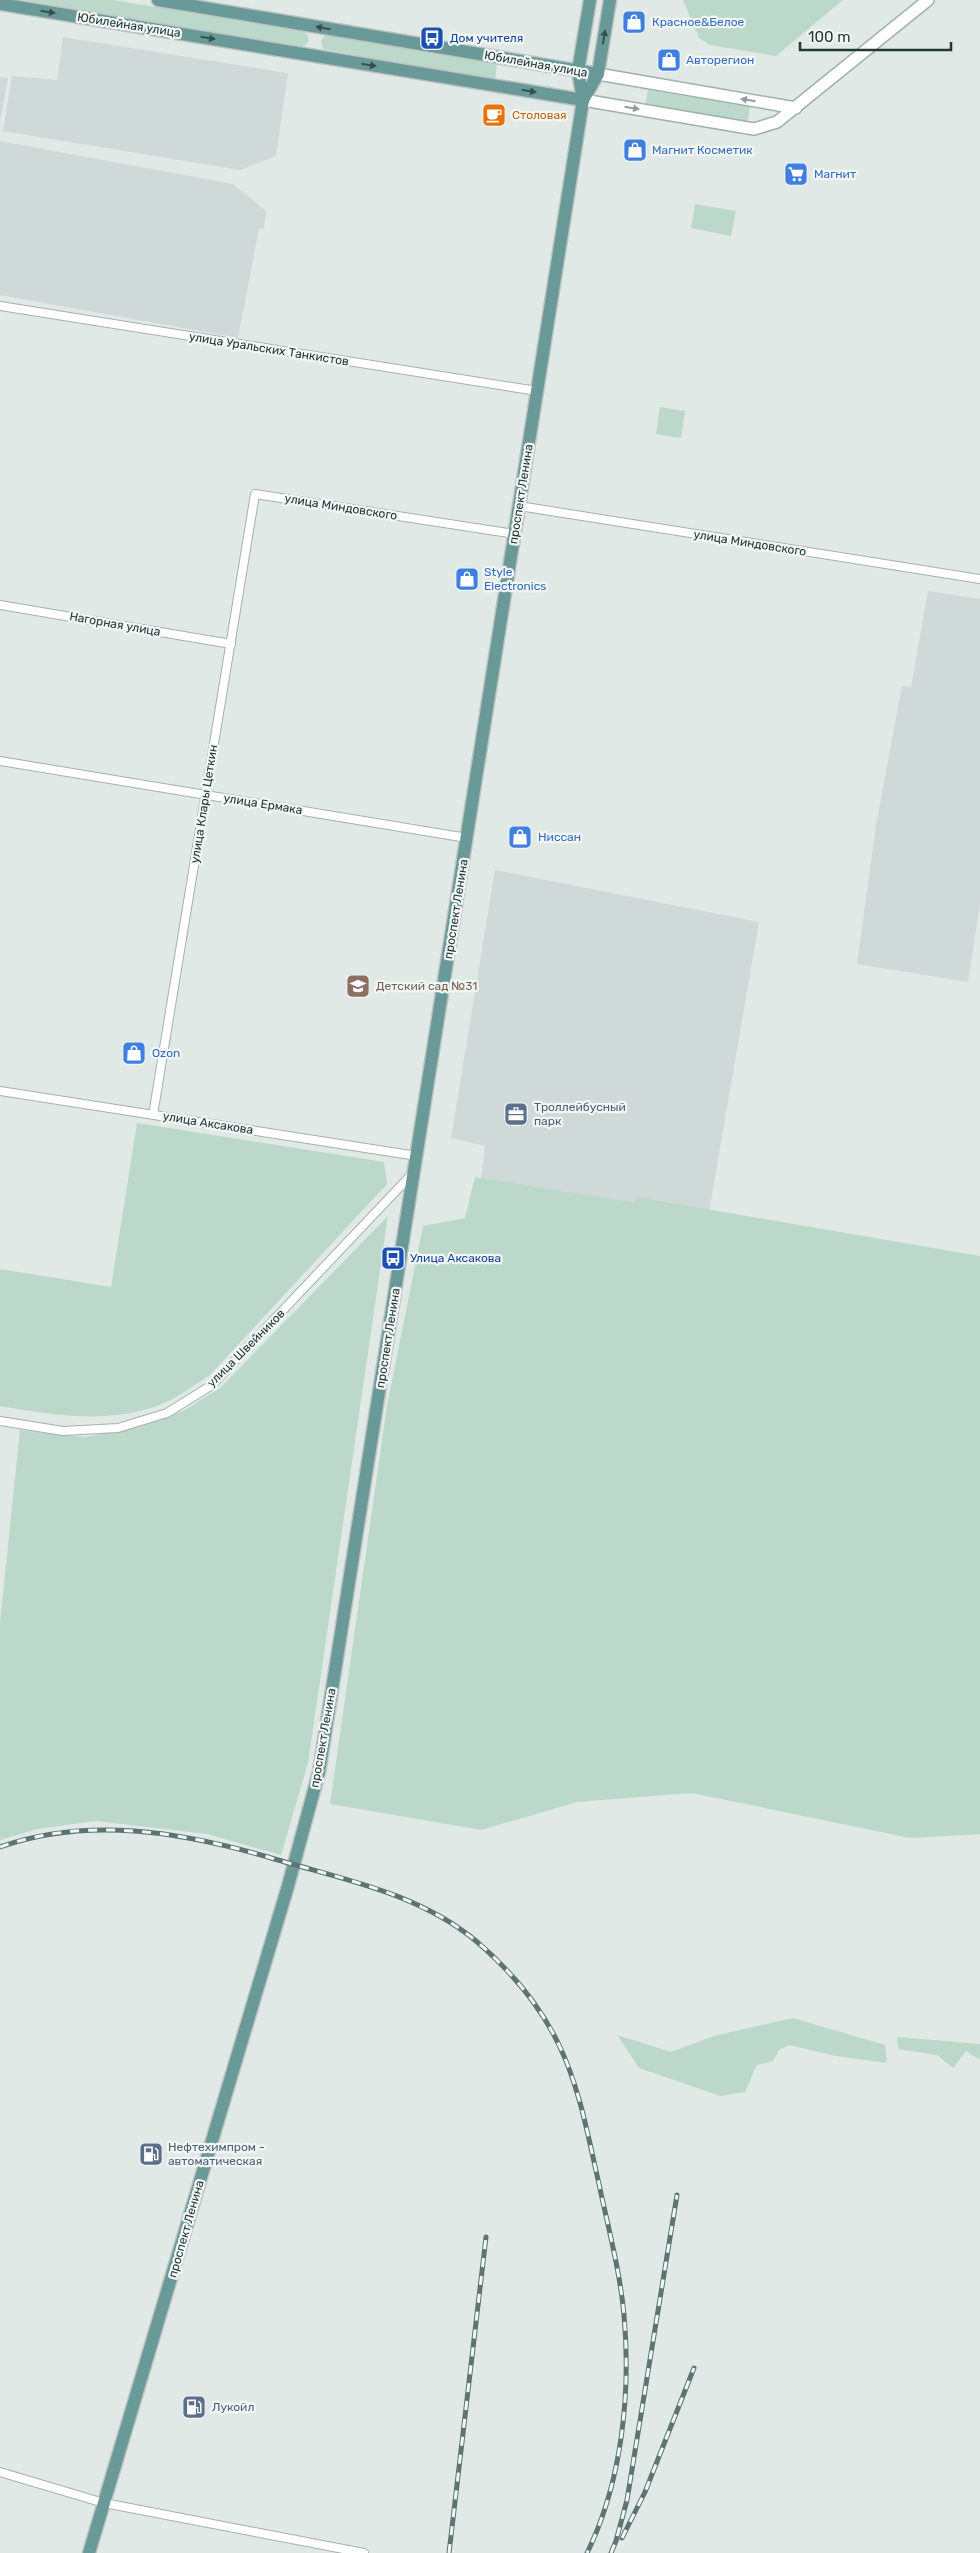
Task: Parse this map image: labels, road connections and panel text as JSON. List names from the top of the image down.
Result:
{
  "streets": {
    "main road": ["Юбилейная улица", "проспект Ленина"],
    "street": [
      "улица Уральских Танкистов",
      "улица Миндовского",
      "Нагорная улица",
      "улица Клары Цеткин",
      "улица Ермака",
      "улица Аксакова",
      "улица Швейников"
    ]
  },
  "crossings": [
    ["Юбилейная улица", "проспект Ленина"],
    ["улица Уральских Танкистов", "проспект Ленина"],
    ["проспект Ленина", "улица Миндовского"],
    ["проспект Ленина", "улица Ермака"],
    ["проспект Ленина", "улица Аксакова"],
    ["проспект Ленина", "улица Швейников"],
    ["улица Миндовского", "улица Клары Цеткин"],
    ["Нагорная улица", "улица Клары Цеткин"],
    ["улица Клары Цеткин", "улица Ермака"],
    ["улица Клары Цеткин", "улица Аксакова"]
  ],
  "places": {
    "shop": [
      "Красное&Белое",
      "Авторегион",
      "Магнит Косметик",
      "Style Electronics",
      "Ниссан",
      "Ozon"
    ],
    "bus stop": ["Дом учителя", "Улица Аксакова"],
    "cafe": ["Столовая"],
    "supermarket": ["Магнит"],
    "school or university": ["Детский сад №31"],
    "office": ["Троллейбусный парк"],
    "fuel station": ["Нефтехимпром - автоматическая", "Лукойл"]
  },
  "scale_bar": "100 m"
}
